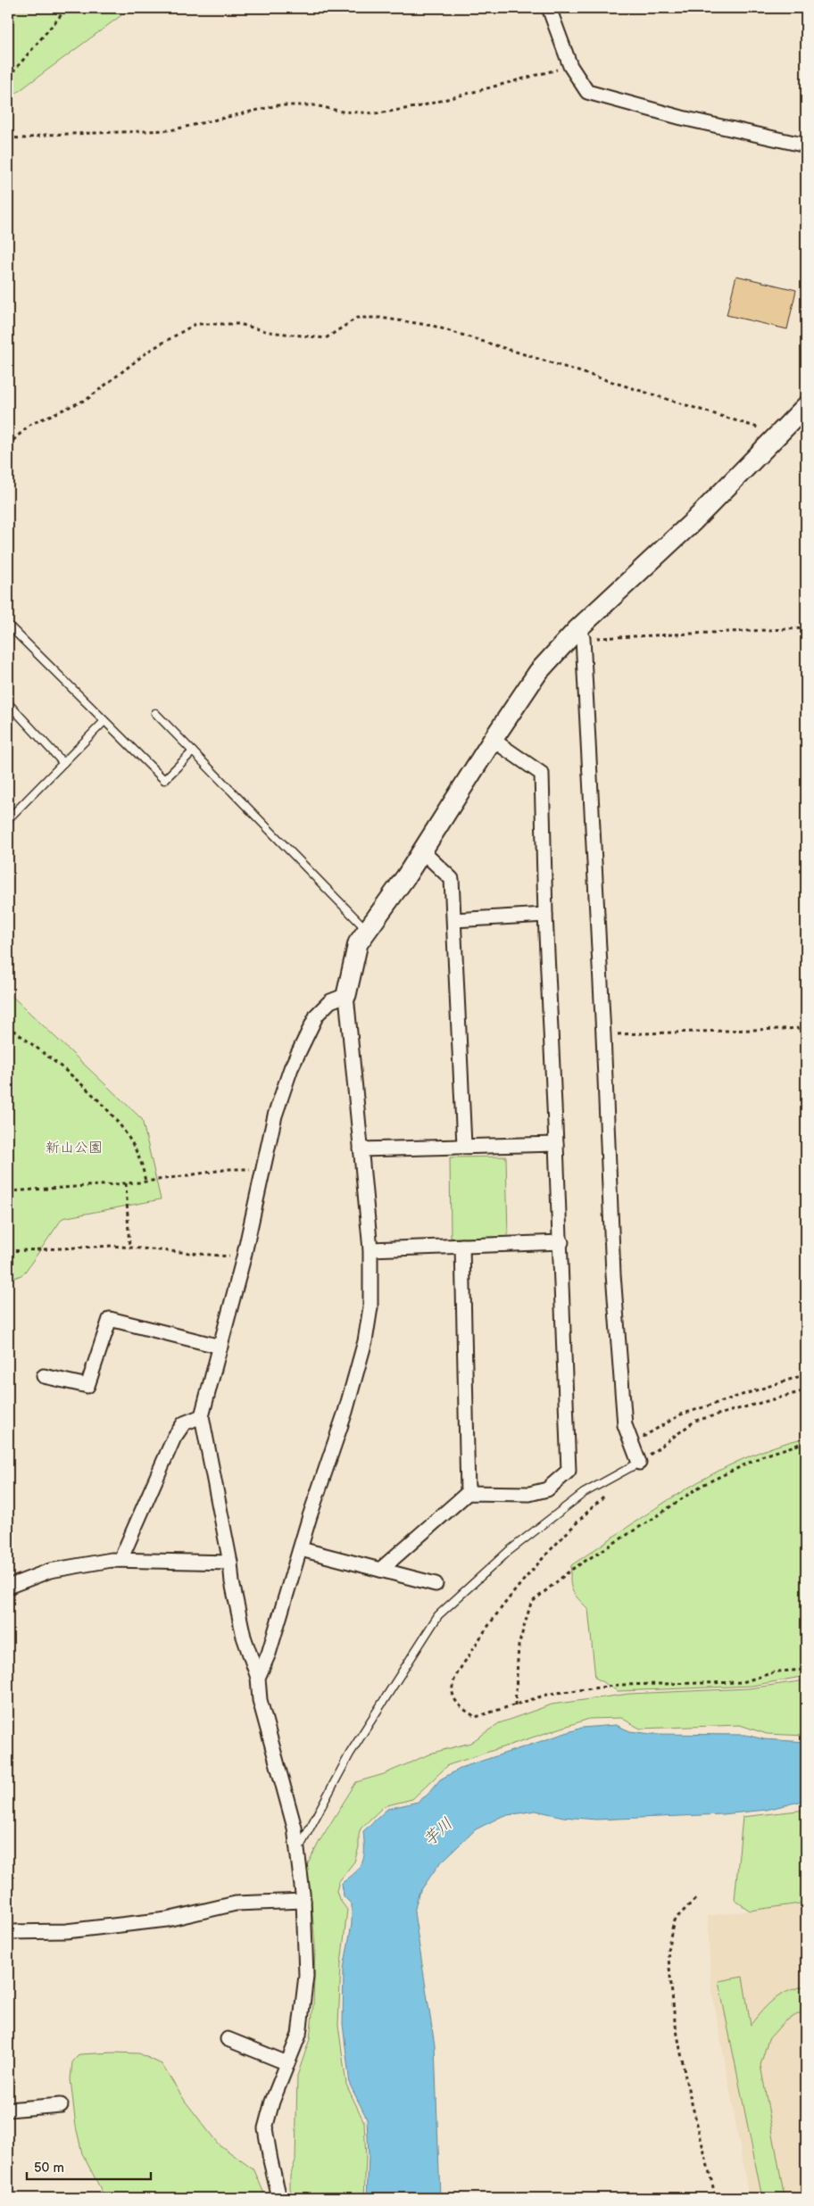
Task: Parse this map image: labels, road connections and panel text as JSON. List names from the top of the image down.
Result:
{
  "water": ["芋川"],
  "parks": ["新山公園"],
  "scale_bar": "50 m"
}
